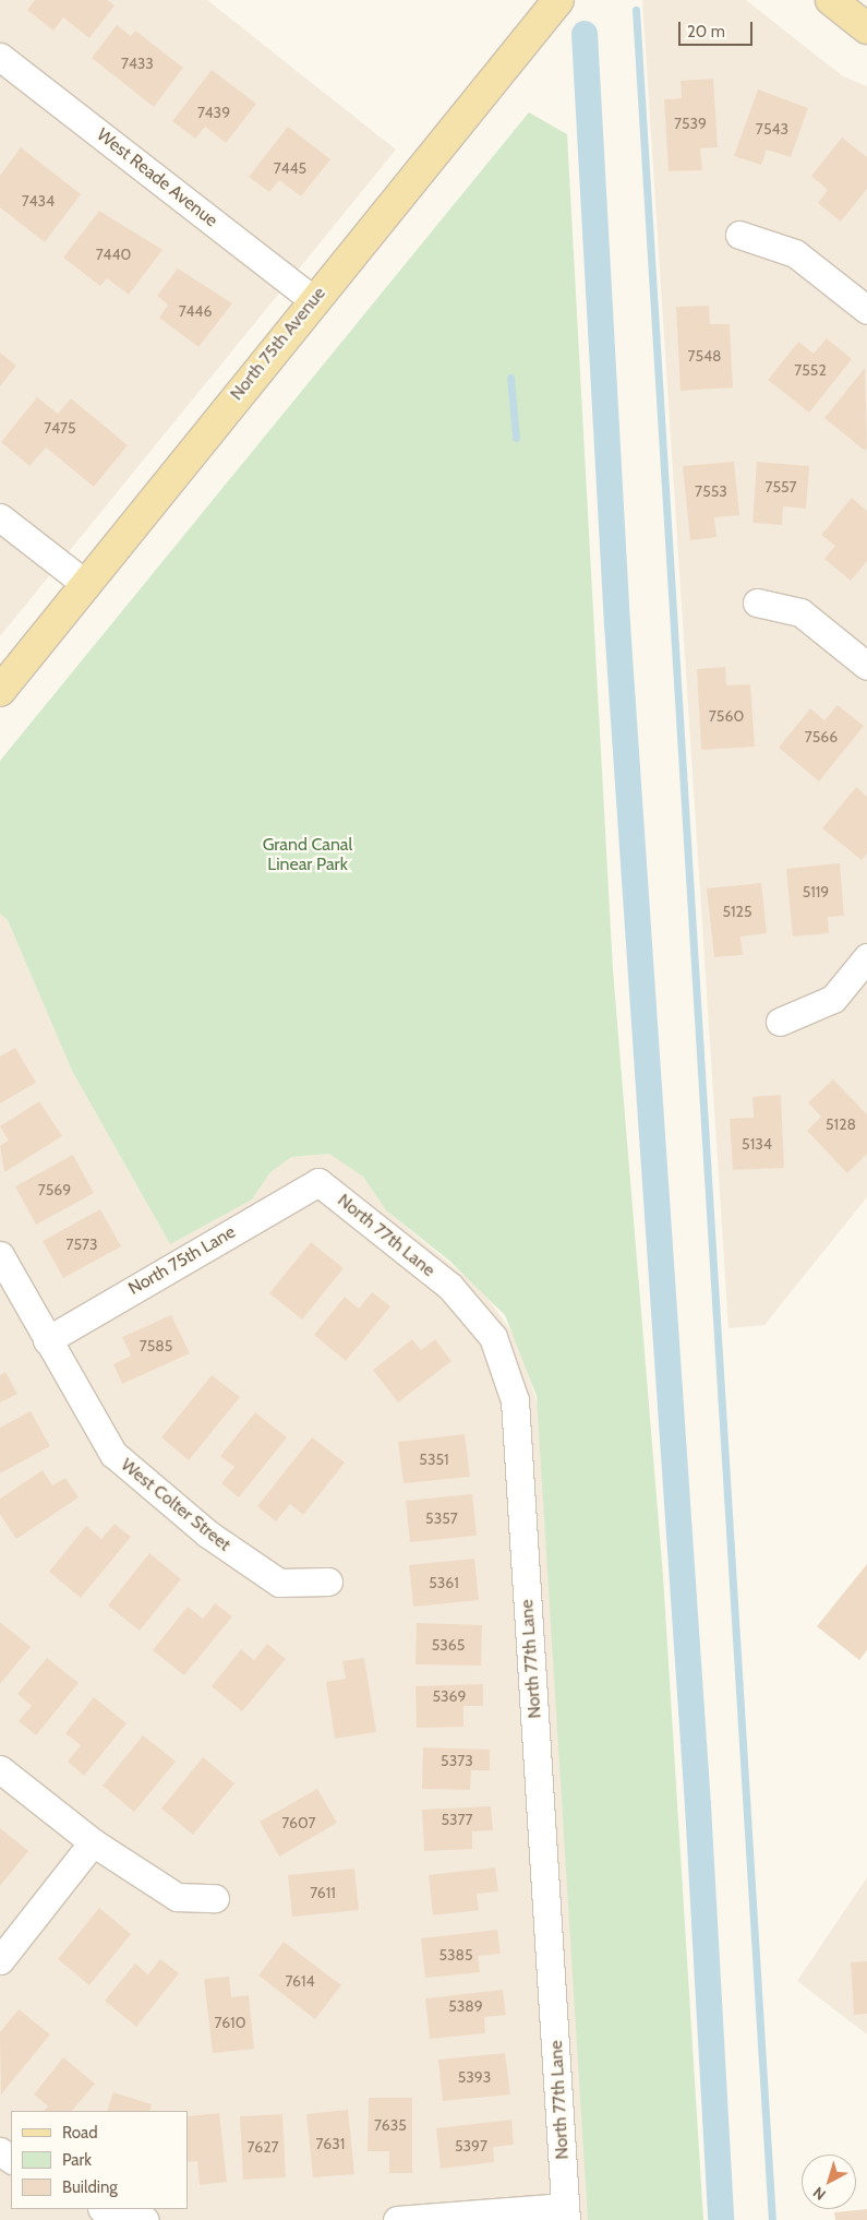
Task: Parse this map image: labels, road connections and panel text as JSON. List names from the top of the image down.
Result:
{
  "streets": {
    "main road": ["North 75th Avenue"],
    "street": [
      "West Reade Avenue",
      "North 77th Lane",
      "North 75th Lane",
      "West Colter Street"
    ]
  },
  "crossings": [
    ["West Reade Avenue", "North 75th Avenue"],
    ["North 77th Lane", "North 75th Lane"],
    ["North 75th Lane", "West Colter Street"]
  ],
  "parks": ["Grand Canal Linear Park"],
  "house_numbers": [
    "7433",
    "7439",
    "7539",
    "7543",
    "7445",
    "7434",
    "7440",
    "7446",
    "7548",
    "7552",
    "7475",
    "7557",
    "7553",
    "7560",
    "7566",
    "5119",
    "5125",
    "5128",
    "5134",
    "7569",
    "7573",
    "7585",
    "5351",
    "5357",
    "5361",
    "5365",
    "5369",
    "5373",
    "5377",
    "7607",
    "7611",
    "5385",
    "7614",
    "5389",
    "7610",
    "5393",
    "7635",
    "7631",
    "5397",
    "7627"
  ],
  "legend": ["Road", "Park", "Building"],
  "scale_bar": "20 m",
  "north": "bottom left"
}
